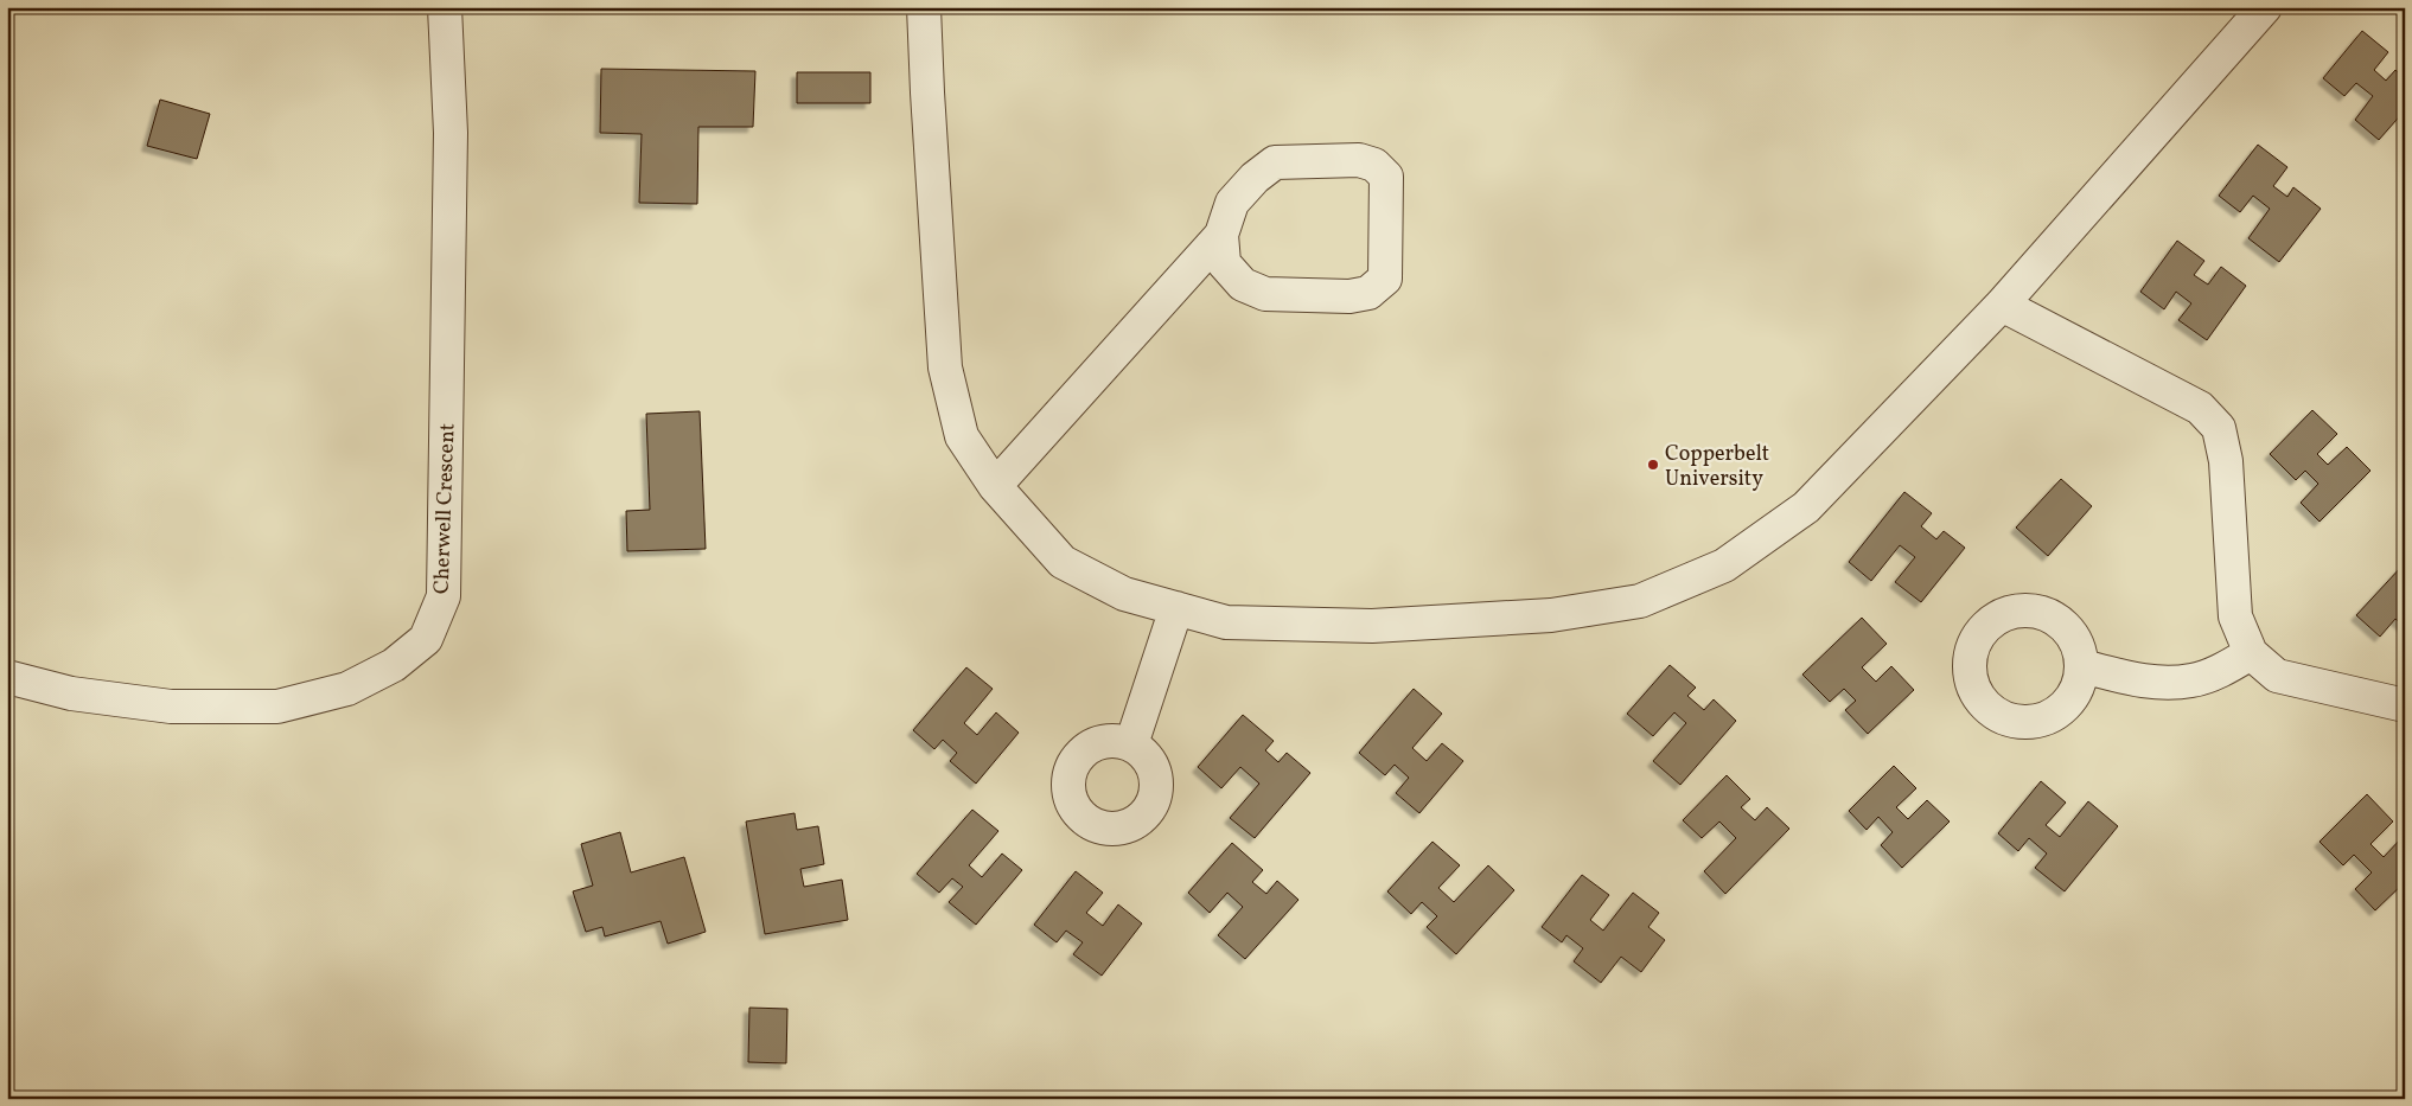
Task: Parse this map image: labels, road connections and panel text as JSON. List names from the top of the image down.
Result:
{
  "streets": {
    "street": ["Cherwell Crescent"]
  },
  "places": ["Copperbelt University"]
}
